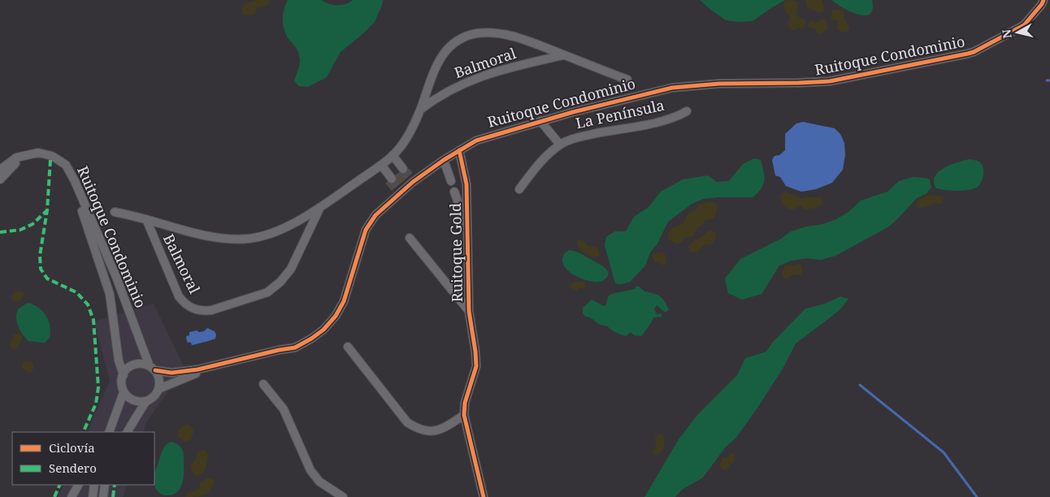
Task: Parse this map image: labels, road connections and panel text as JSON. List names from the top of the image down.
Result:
{
  "streets": {
    "street": [
      "Ruitoque Condominio",
      "Balmoral",
      "La Península",
      "Ruitoque Gold"
    ]
  },
  "crossings": [
    ["Ruitoque Condominio", "Ruitoque Gold"]
  ],
  "legend": ["Ciclovía", "Sendero"],
  "north": "left"
}
